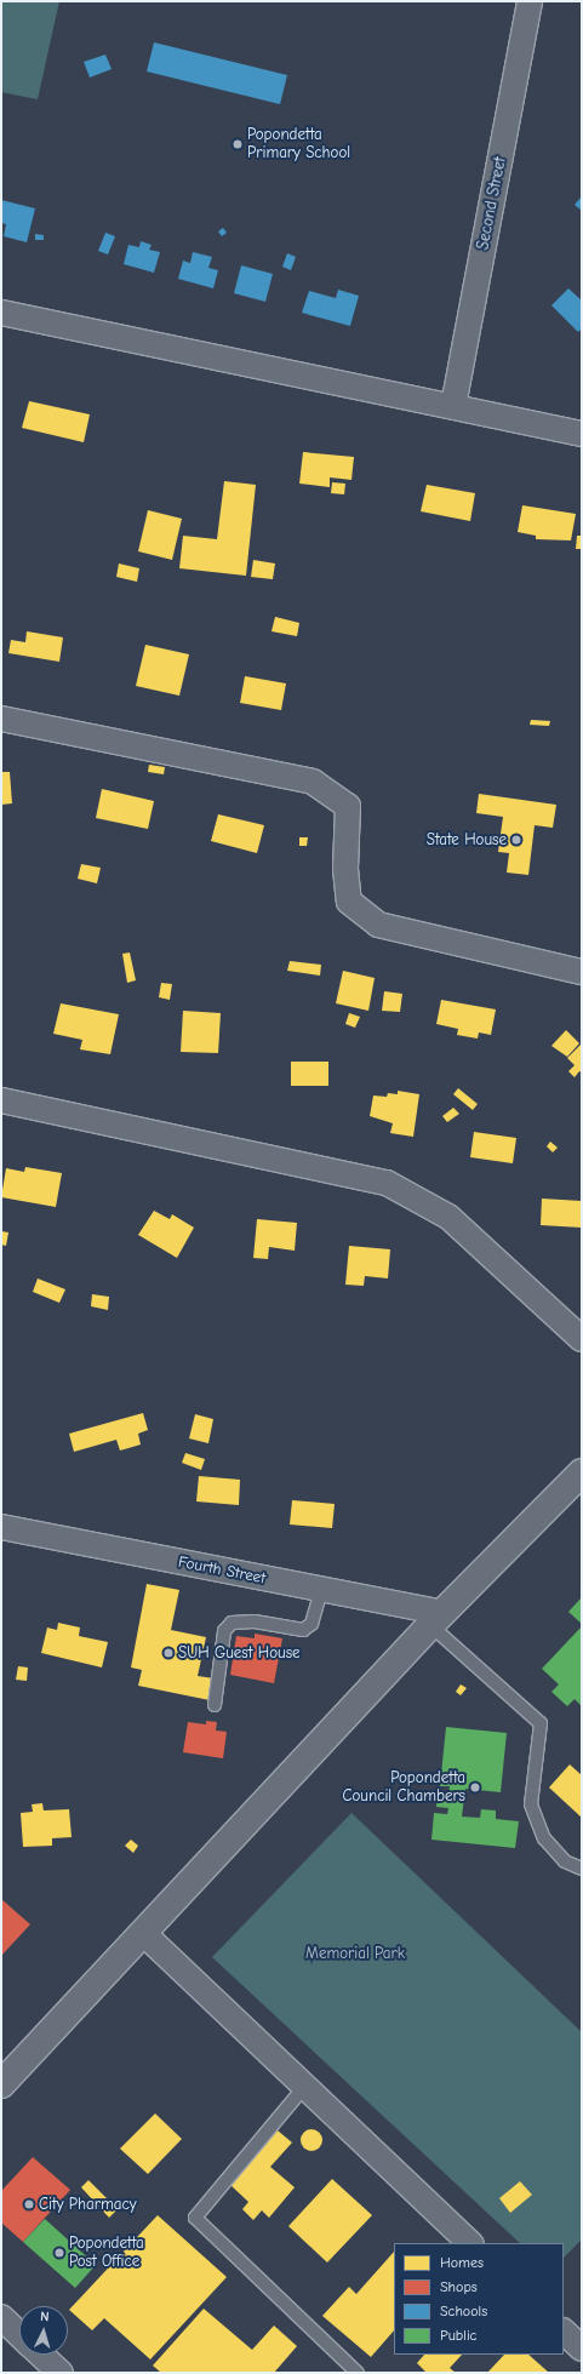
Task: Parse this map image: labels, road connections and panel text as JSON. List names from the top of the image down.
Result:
{
  "streets": {
    "street": ["Second Street", "Fourth Street"]
  },
  "parks": ["Memorial Park"],
  "places": [
    "Popondetta Primary School",
    "State House",
    "SUH Guest House",
    "Popondetta Council Chambers",
    "City Pharmacy",
    "Popondetta Post Office"
  ],
  "legend": [
    "Homes",
    "Shops",
    "Schools",
    "Public"
  ],
  "north": "top"
}
